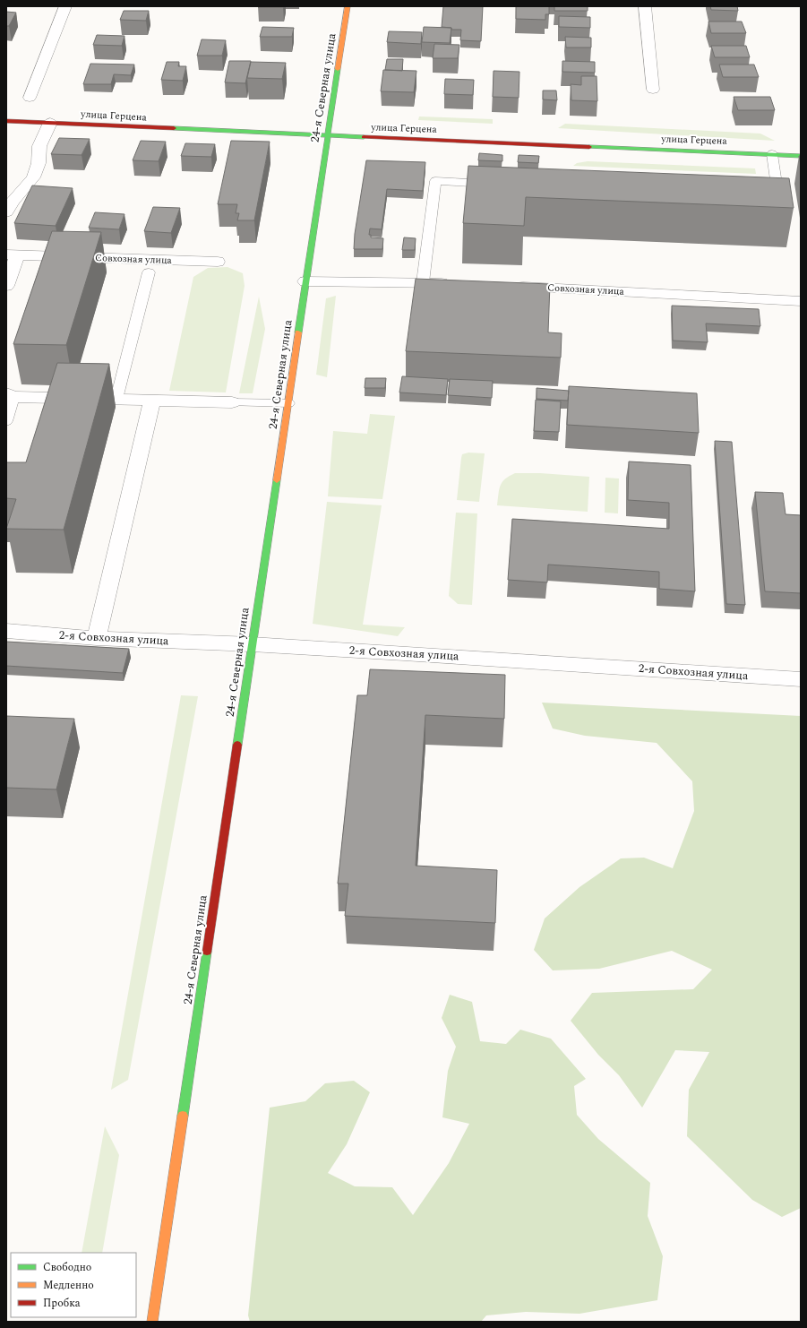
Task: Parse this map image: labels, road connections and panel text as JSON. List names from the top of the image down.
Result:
{
  "streets": {
    "main road": ["24-я Северная улица", "улица Герцена"],
    "street": ["Совхозная улица", "2-я Совхозная улица"]
  },
  "crossings": [
    ["24-я Северная улица", "улица Герцена"],
    ["24-я Северная улица", "2-я Совхозная улица"]
  ],
  "legend": ["Свободно", "Медленно", "Пробка"]
}
